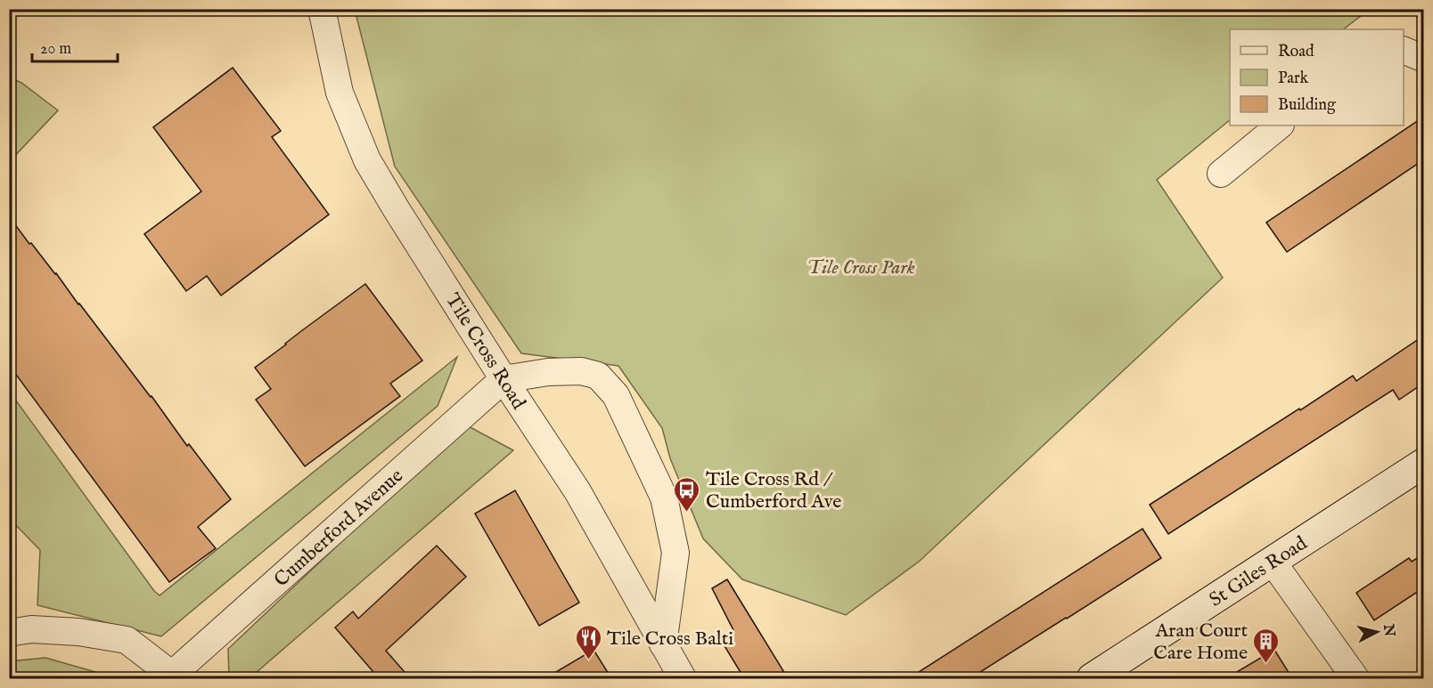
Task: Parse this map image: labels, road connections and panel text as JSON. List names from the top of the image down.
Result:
{
  "streets": {
    "street": ["Tile Cross Road", "Cumberford Avenue", "St Giles Road"]
  },
  "crossings": [
    ["Tile Cross Road", "Cumberford Avenue"]
  ],
  "parks": ["Tile Cross Park"],
  "places": {
    "bus stop": ["Tile Cross Rd / Cumberford Ave"],
    "restaurant": ["Tile Cross Balti"],
    "building": ["Aran Court Care Home"]
  },
  "legend": ["Road", "Park", "Building"],
  "scale_bar": "20 m",
  "north": "right"
}
